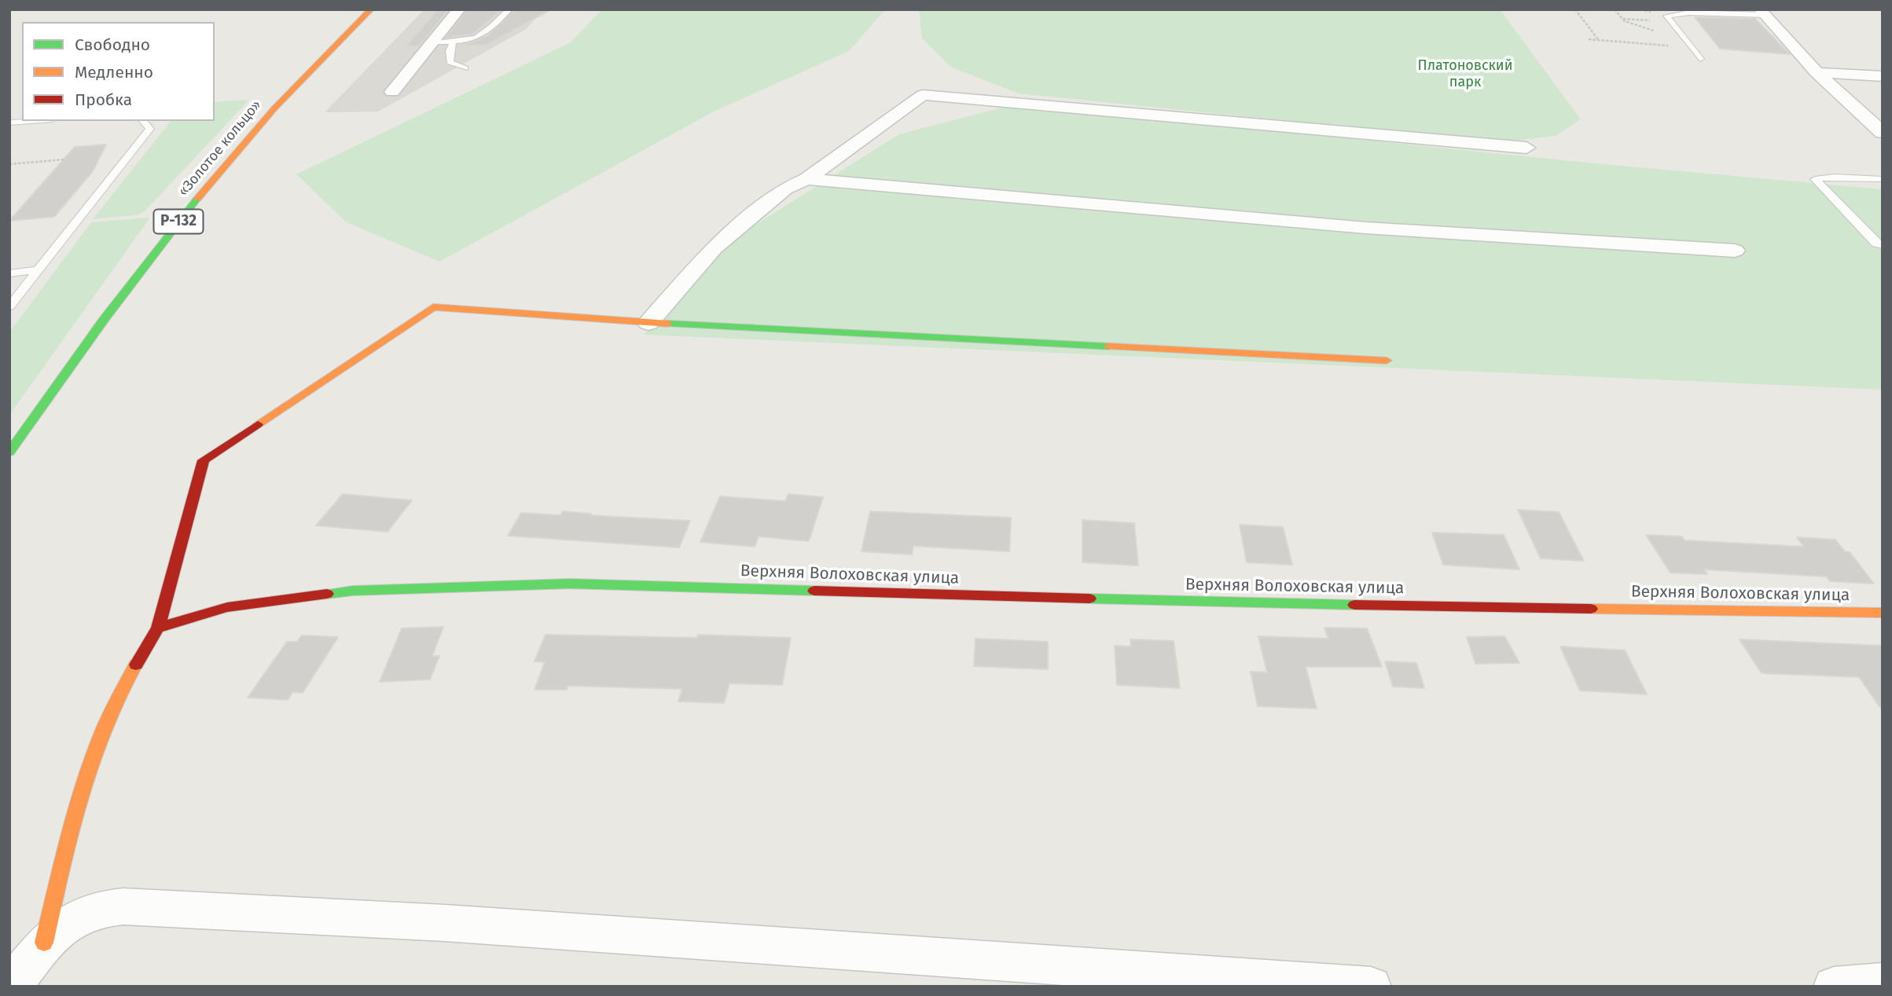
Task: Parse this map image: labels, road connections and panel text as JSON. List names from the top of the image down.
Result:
{
  "streets": {
    "street": ["«Золотое кольцо»", "Р-132", "Верхняя Волоховская улица"]
  },
  "parks": ["Платоновский парк"],
  "legend": ["Свободно", "Медленно", "Пробка"]
}
